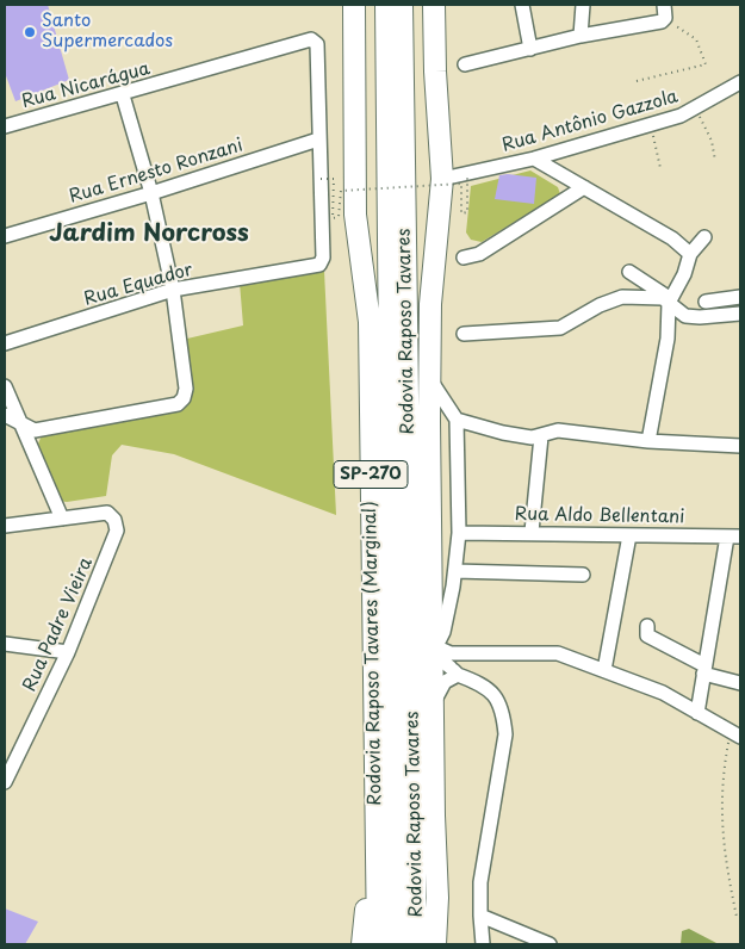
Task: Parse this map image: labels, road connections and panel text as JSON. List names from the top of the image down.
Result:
{
  "streets": {
    "highway": ["Rodovia Raposo Tavares", "SP-270", "Rodovia Raposo Tavares (Marginal)"],
    "street": [
      "Rua Nicarágua",
      "Rua Antônio Gazzola",
      "Rua Ernesto Ronzani",
      "Rua Equador",
      "Rua Aldo Bellentani",
      "Rua Padre Vieira"
    ]
  },
  "crossings": [
    ["Rua Nicarágua", "Rua Ernesto Ronzani"],
    ["Rua Antônio Gazzola", "SP-270"]
  ],
  "districts": ["Jardim Norcross"],
  "places": ["Santo Supermercados"]
}
